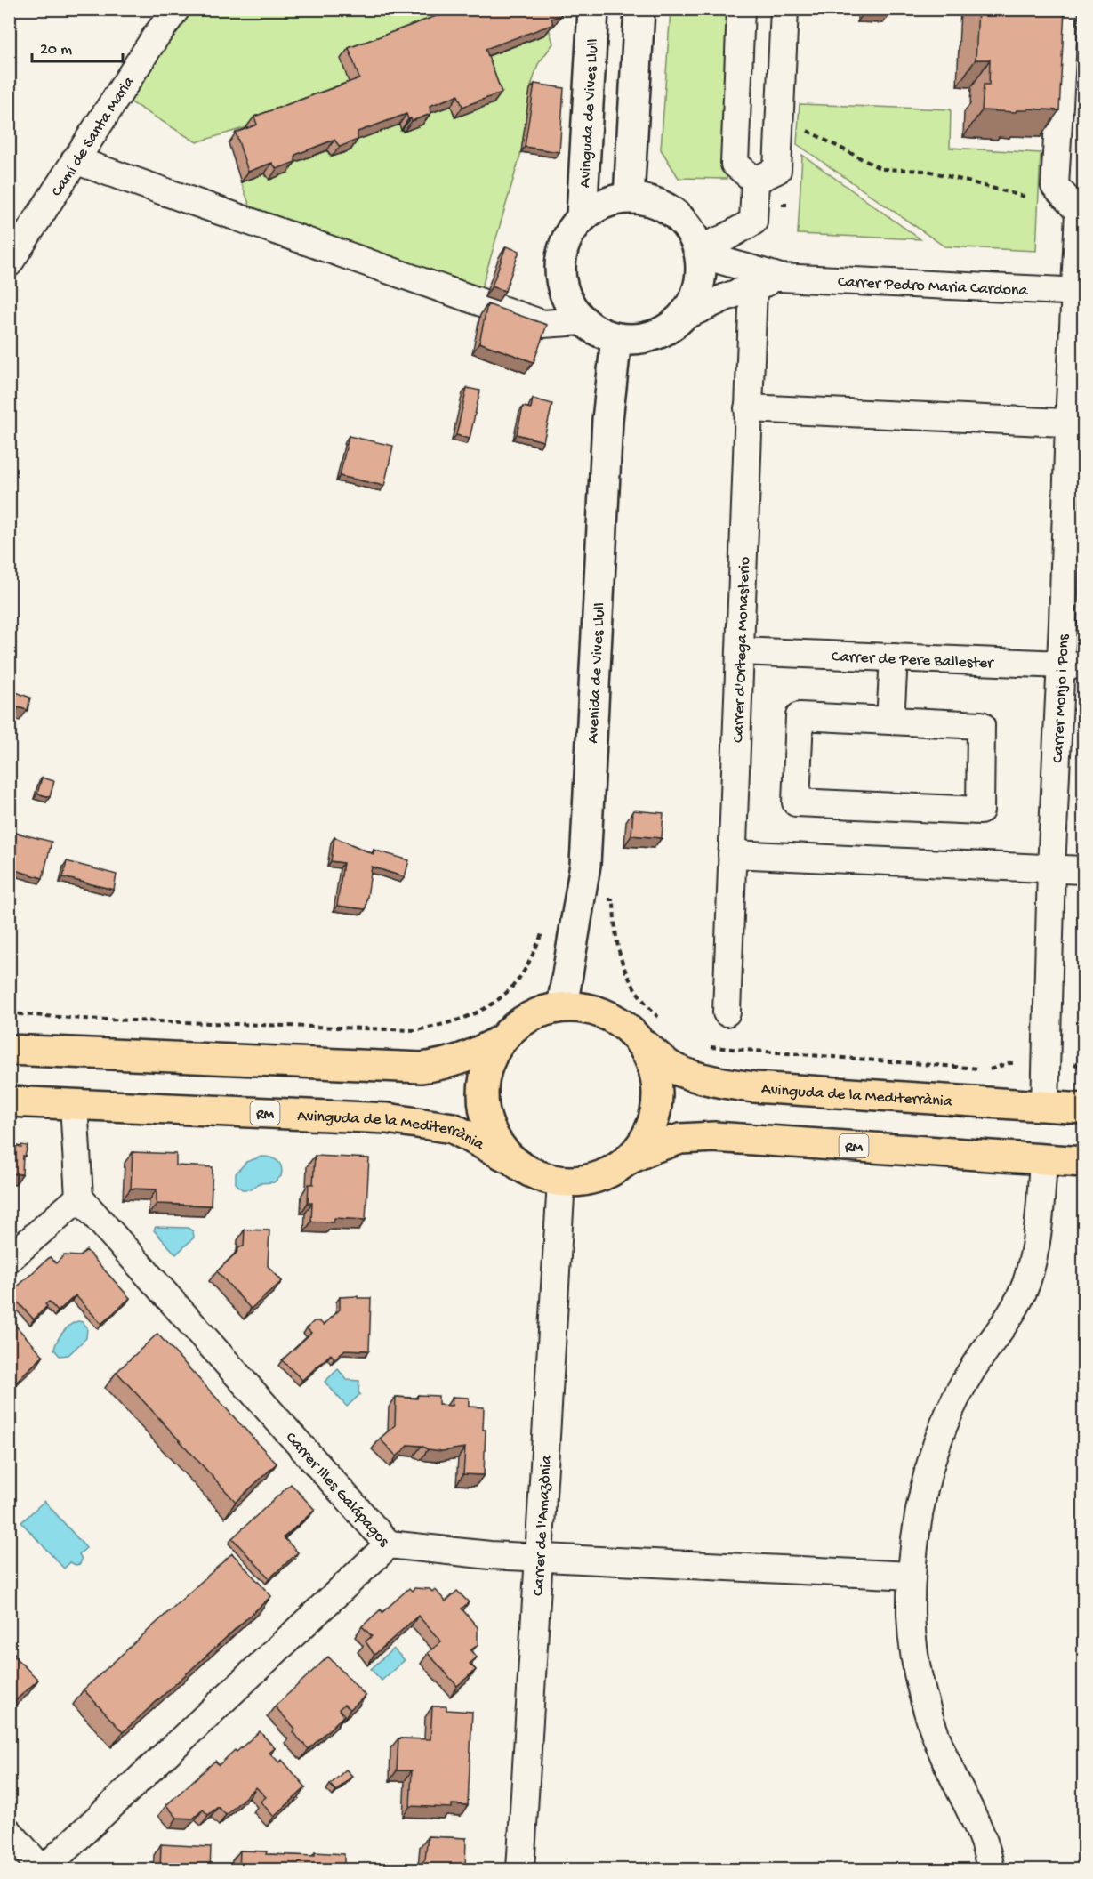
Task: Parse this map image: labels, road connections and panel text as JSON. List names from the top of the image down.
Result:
{
  "streets": {
    "main road": ["Avinguda de la Mediterrània", "RM"],
    "street": [
      "Avinguda de Vives Llull",
      "Camí de Santa Maria",
      "Carrer Pedro Maria Cardona",
      "Carrer d'Ortega Monasterio",
      "Carrer de Pere Ballester",
      "Avenida de Vives Llull",
      "Carrer Monjo i Pons",
      "Carrer Illes Galápagos",
      "Carrer de l'Amazònia"
    ]
  },
  "crossings": [
    ["Avinguda de Vives Llull", "Carrer Pedro Maria Cardona"],
    ["Avinguda de Vives Llull", "Avenida de Vives Llull"],
    ["Carrer Pedro Maria Cardona", "Carrer d'Ortega Monasterio"],
    ["Carrer Pedro Maria Cardona", "Avenida de Vives Llull"],
    ["Carrer Pedro Maria Cardona", "Carrer Monjo i Pons"],
    ["Carrer d'Ortega Monasterio", "Carrer de Pere Ballester"],
    ["Carrer de Pere Ballester", "Carrer Monjo i Pons"],
    ["Avenida de Vives Llull", "Avinguda de la Mediterrània"],
    ["Avenida de Vives Llull", "RM"],
    ["Avenida de Vives Llull", "Carrer de l'Amazònia"],
    ["Carrer Monjo i Pons", "Avinguda de la Mediterrània"],
    ["Avinguda de la Mediterrània", "RM"],
    ["Avinguda de la Mediterrània", "Carrer de l'Amazònia"],
    ["RM", "Carrer de l'Amazònia"]
  ],
  "scale_bar": "20 m"
}
